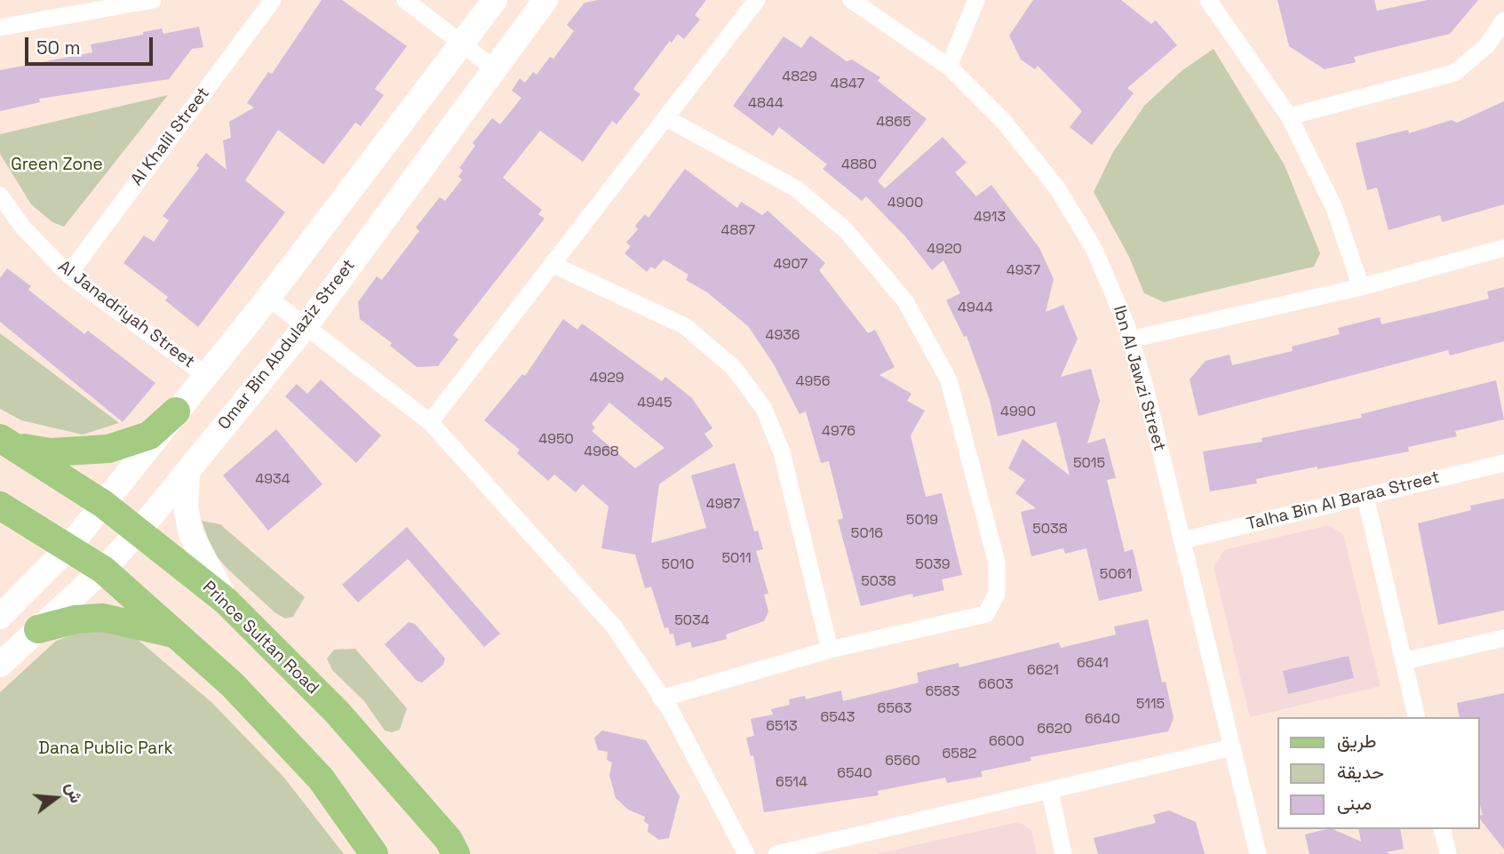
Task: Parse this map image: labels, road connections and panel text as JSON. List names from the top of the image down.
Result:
{
  "streets": {
    "main road": ["Prince Sultan Road"],
    "street": [
      "Al Khalil Street",
      "Al Janadriyah Street",
      "Omar Bin Abdulaziz Street",
      "Ibn Al Jawzi Street",
      "Talha Bin Al Baraa Street"
    ]
  },
  "crossings": [
    ["Al Khalil Street", "Al Janadriyah Street"],
    ["Omar Bin Abdulaziz Street", "Prince Sultan Road"],
    ["Ibn Al Jawzi Street", "Talha Bin Al Baraa Street"]
  ],
  "parks": ["Green Zone", "Dana Public Park"],
  "house_numbers": [
    "4829",
    "4847",
    "4844",
    "4865",
    "4880",
    "4900",
    "4913",
    "4887",
    "4920",
    "4907",
    "4937",
    "4944",
    "4936",
    "4929",
    "4956",
    "4945",
    "4990",
    "4976",
    "4950",
    "4968",
    "5015",
    "4934",
    "4987",
    "5019",
    "5038",
    "5016",
    "5011",
    "5010",
    "5039",
    "5061",
    "5038",
    "5034",
    "6641",
    "6621",
    "6603",
    "6583",
    "5115",
    "6563",
    "6543",
    "6640",
    "6513",
    "6620",
    "6600",
    "6582",
    "6560",
    "6540",
    "6514"
  ],
  "legend": ["طريق", "حديقة", "مبنى"],
  "scale_bar": "50 m",
  "north": "right"
}
